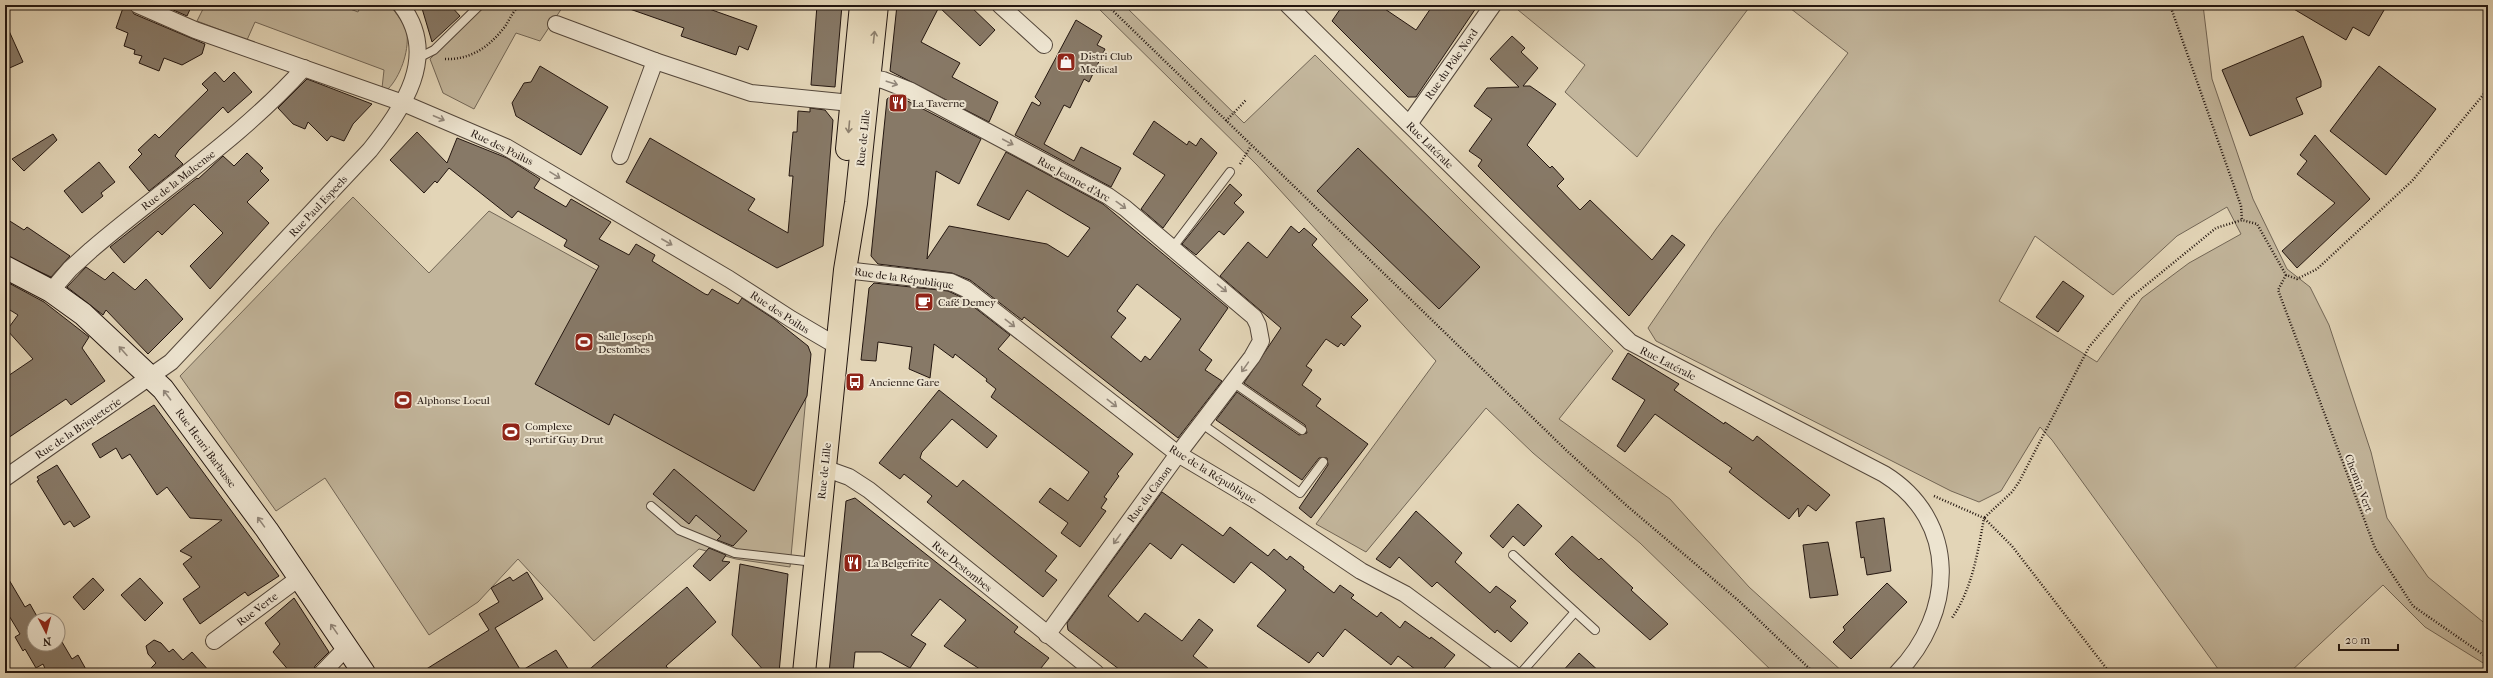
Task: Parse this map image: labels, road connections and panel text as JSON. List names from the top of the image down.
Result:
{
  "streets": {
    "main road": ["Rue de Lille"],
    "street": [
      "Rue du Pôle Nord",
      "Rue Latérale",
      "Rue des Poilus",
      "Rue Jeanne d'Arc",
      "Rue de la Malcense",
      "Rue Paul Espeels",
      "Rue de la République",
      "Rue de la Briqueterie",
      "Rue Henri Barbusse",
      "Rue du Canon",
      "Rue Destombes",
      "Rue Verte"
    ],
    "path": ["Chemin Vert"]
  },
  "crossings": [
    ["Rue du Pôle Nord", "Rue Latérale"],
    ["Rue de Lille", "Rue des Poilus"],
    ["Rue de Lille", "Rue Jeanne d'Arc"],
    ["Rue de Lille", "Rue de la République"],
    ["Rue de Lille", "Rue Destombes"],
    ["Rue des Poilus", "Rue de la Malcense"],
    ["Rue des Poilus", "Rue Paul Espeels"],
    ["Rue Jeanne d'Arc", "Rue du Canon"],
    ["Rue de la Malcense", "Rue Henri Barbusse"],
    ["Rue Paul Espeels", "Rue de la Briqueterie"],
    ["Rue Paul Espeels", "Rue Henri Barbusse"],
    ["Rue de la République", "Rue du Canon"],
    ["Rue de la Briqueterie", "Rue Henri Barbusse"],
    ["Rue Henri Barbusse", "Rue Verte"],
    ["Rue du Canon", "Rue Destombes"]
  ],
  "one_way": [
    "Rue des Poilus",
    "Rue Jeanne d'Arc",
    "Rue de la République",
    "Rue Henri Barbusse",
    "Rue du Canon"
  ],
  "places": {
    "shop": ["Distri Club Medical"],
    "restaurant": ["La Taverne", "La Belgefrite"],
    "cafe": ["Café Demey"],
    "sports": ["Salle Joseph Destombes", "Alphonse Loeul", "Complexe sportif Guy Drut"],
    "bus stop": ["Ancienne Gare"]
  },
  "scale_bar": "20 m",
  "north": "bottom"
}
